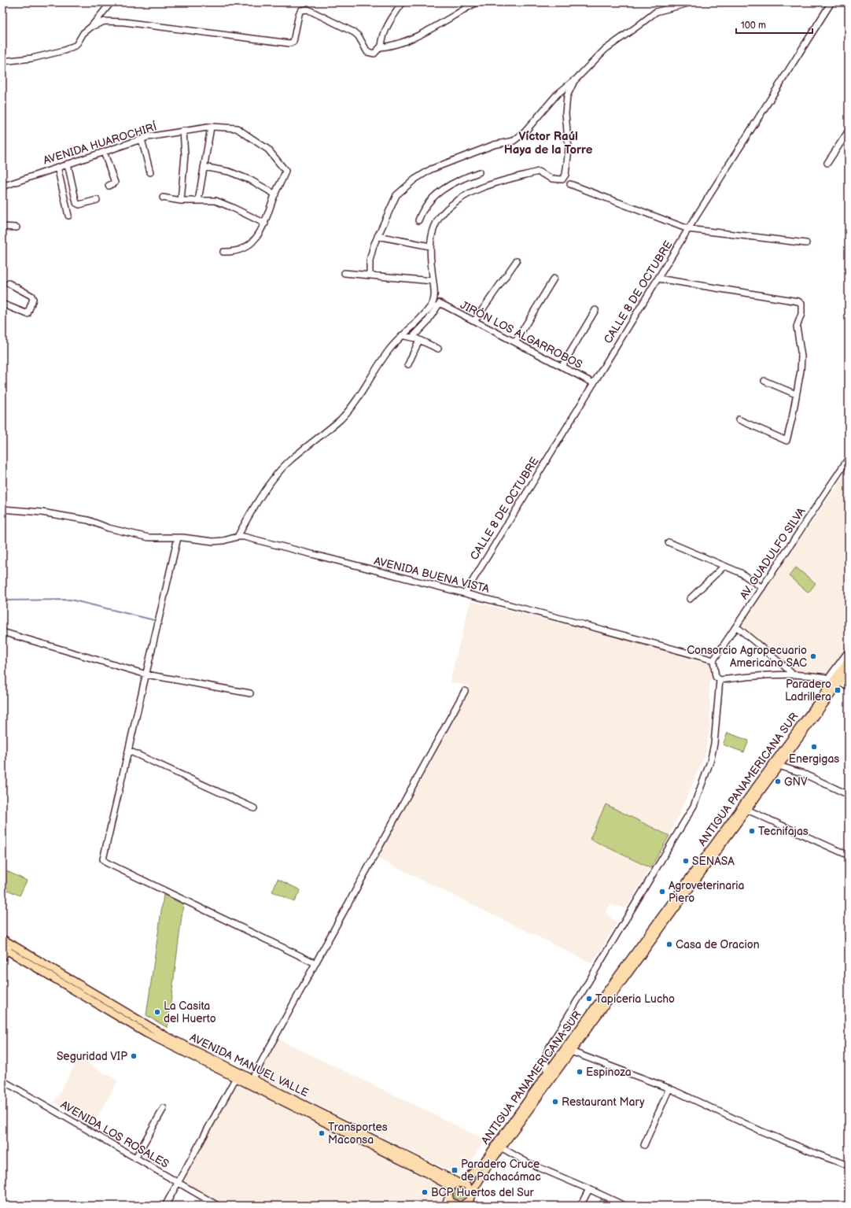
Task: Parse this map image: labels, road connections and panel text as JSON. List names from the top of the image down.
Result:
{
  "streets": {
    "main road": ["ANTIGUA PANAMERICANA SUR", "AVENIDA MANUEL VALLE"],
    "street": [
      "AVENIDA HUAROCHIRÍ",
      "CALLE 8 DE OCTUBRE",
      "JIRÓN LOS ALGARROBOS",
      "AV. GUADULFO SILVA",
      "AVENIDA BUENA VISTA",
      "AVENIDA LOS ROSALES"
    ]
  },
  "crossings": [
    ["CALLE 8 DE OCTUBRE", "JIRÓN LOS ALGARROBOS"],
    ["CALLE 8 DE OCTUBRE", "AVENIDA BUENA VISTA"],
    ["AV. GUADULFO SILVA", "AVENIDA BUENA VISTA"],
    ["ANTIGUA PANAMERICANA SUR", "AVENIDA MANUEL VALLE"]
  ],
  "districts": ["Víctor Raúl Haya de la Torre"],
  "places": {
    "other": [
      "Consorcio Agropecuario Americano SAC",
      "Energigas",
      "GNV",
      "Tecnifajas",
      "SENASA",
      "Agroveterinaria Piero",
      "Casa de Oracion",
      "Tapiceria Lucho",
      "La Casita del Huerto",
      "Seguridad VIP",
      "Espinoza",
      "Restaurant Mary",
      "Transportes Maconsa",
      "BCP Huertos del Sur"
    ],
    "transit": ["Paradero Ladrillera", "Paradero Cruce de Pachacámac"]
  },
  "scale_bar": "100 m"
}
